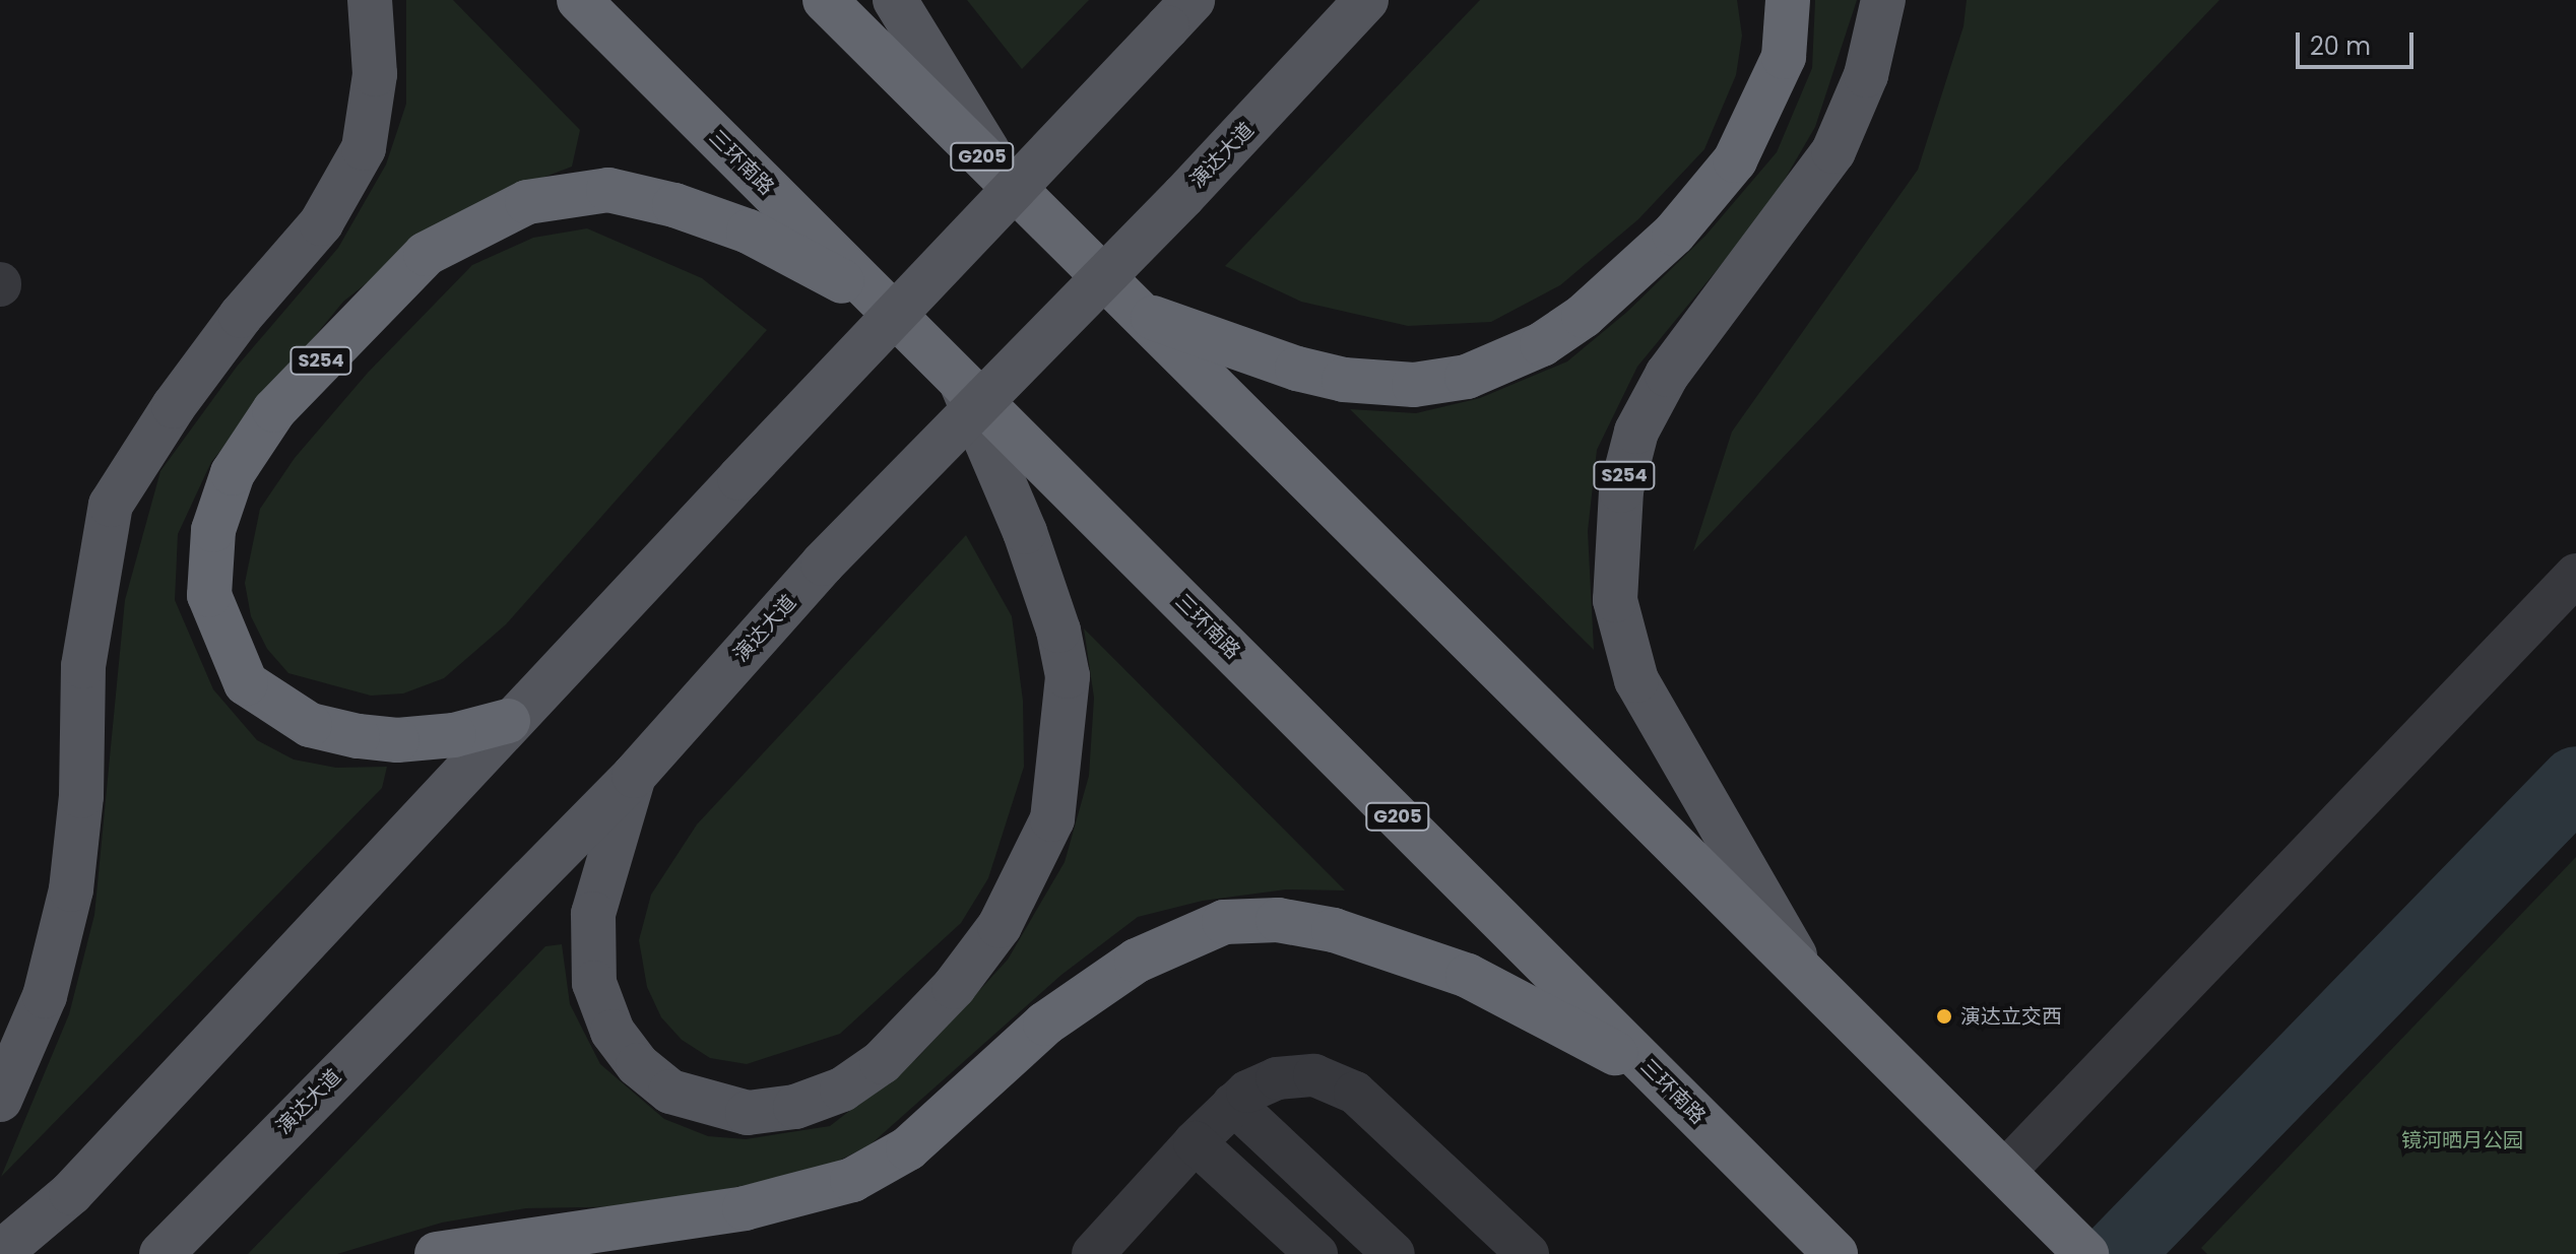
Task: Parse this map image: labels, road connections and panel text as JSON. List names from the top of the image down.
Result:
{
  "streets": {
    "highway": ["G205", "三环南路", "S254"],
    "main road": ["演达大道"]
  },
  "crossings": [
    ["G205", "S254"],
    ["三环南路", "S254"]
  ],
  "parks": ["镜河晒月公园"],
  "places": ["演达立交西"],
  "scale_bar": "20 m"
}
